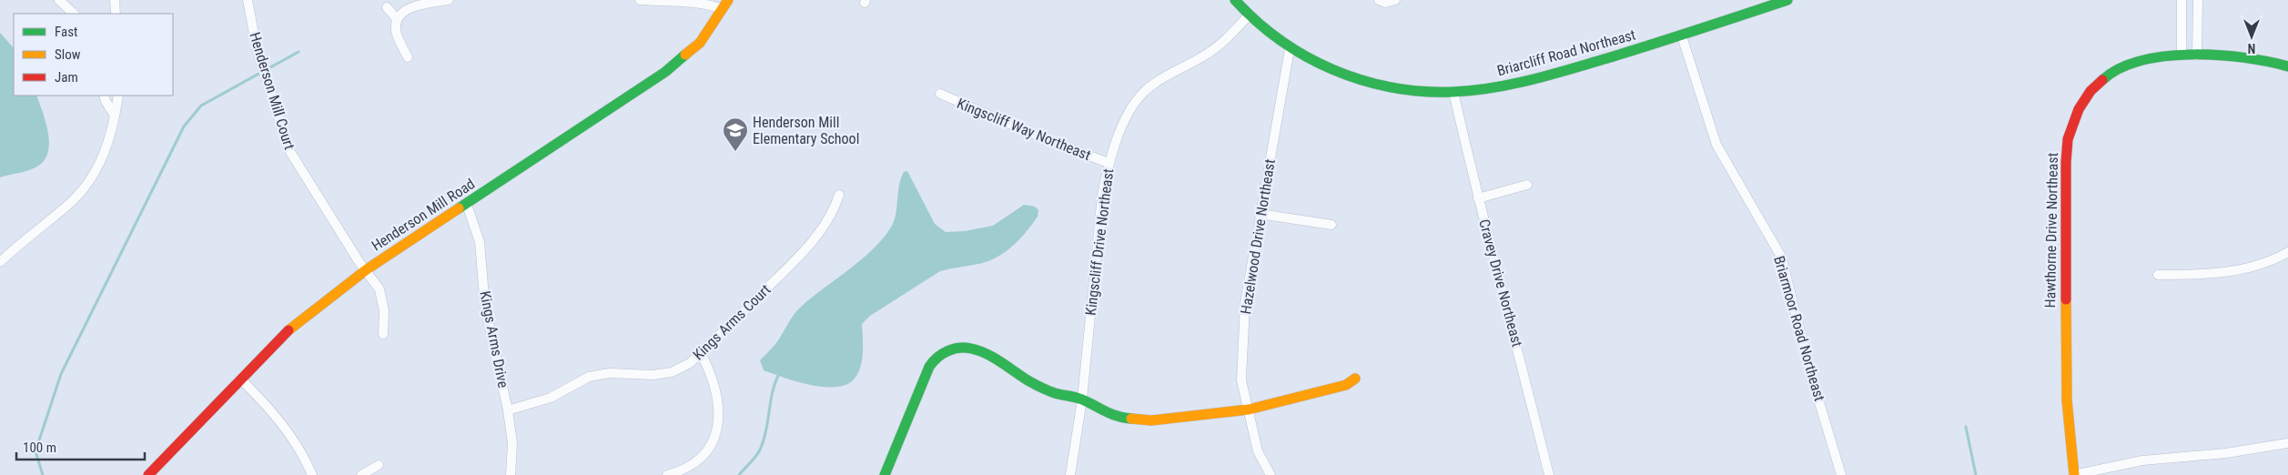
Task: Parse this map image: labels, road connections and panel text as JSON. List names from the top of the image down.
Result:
{
  "streets": {
    "street": [
      "Briarcliff Road Northeast",
      "Henderson Mill Court",
      "Kingscliff Way Northeast",
      "Henderson Mill Road",
      "Hawthorne Drive Northeast",
      "Hazelwood Drive Northeast",
      "Kingscliff Drive Northeast",
      "Cravey Drive Northeast",
      "Kings Arms Court",
      "Briarmoor Road Northeast",
      "Kings Arms Drive"
    ]
  },
  "crossings": [
    ["Briarcliff Road Northeast", "Hazelwood Drive Northeast"],
    ["Briarcliff Road Northeast", "Kingscliff Drive Northeast"],
    ["Briarcliff Road Northeast", "Cravey Drive Northeast"],
    ["Briarcliff Road Northeast", "Briarmoor Road Northeast"],
    ["Henderson Mill Court", "Henderson Mill Road"],
    ["Kingscliff Way Northeast", "Kingscliff Drive Northeast"],
    ["Henderson Mill Road", "Kings Arms Drive"],
    ["Kings Arms Court", "Kings Arms Drive"]
  ],
  "places": {
    "school or university": ["Henderson Mill Elementary School"]
  },
  "legend": ["Fast", "Slow", "Jam"],
  "scale_bar": "100 m",
  "north": "bottom"
}
